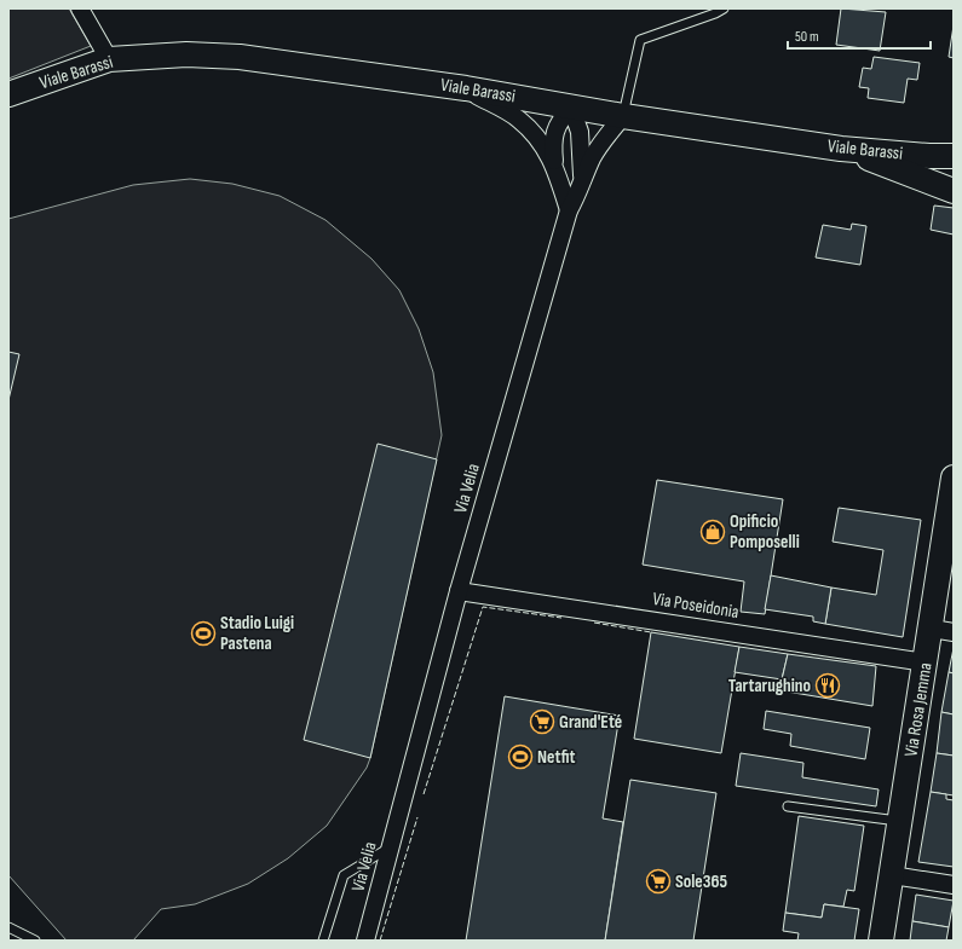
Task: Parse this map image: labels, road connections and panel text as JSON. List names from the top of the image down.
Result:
{
  "streets": {
    "street": [
      "Viale Barassi",
      "Via Velia",
      "Via Poseidonia",
      "Via Rosa Jemma"
    ]
  },
  "crossings": [
    ["Viale Barassi", "Via Velia"],
    ["Via Velia", "Via Poseidonia"],
    ["Via Poseidonia", "Via Rosa Jemma"]
  ],
  "places": {
    "shop": ["Opificio Pomposelli"],
    "sports": ["Stadio Luigi Pastena", "Netfit"],
    "restaurant": ["Tartarughino"],
    "supermarket": ["Grand'Eté", "Sole365"]
  },
  "scale_bar": "50 m"
}
